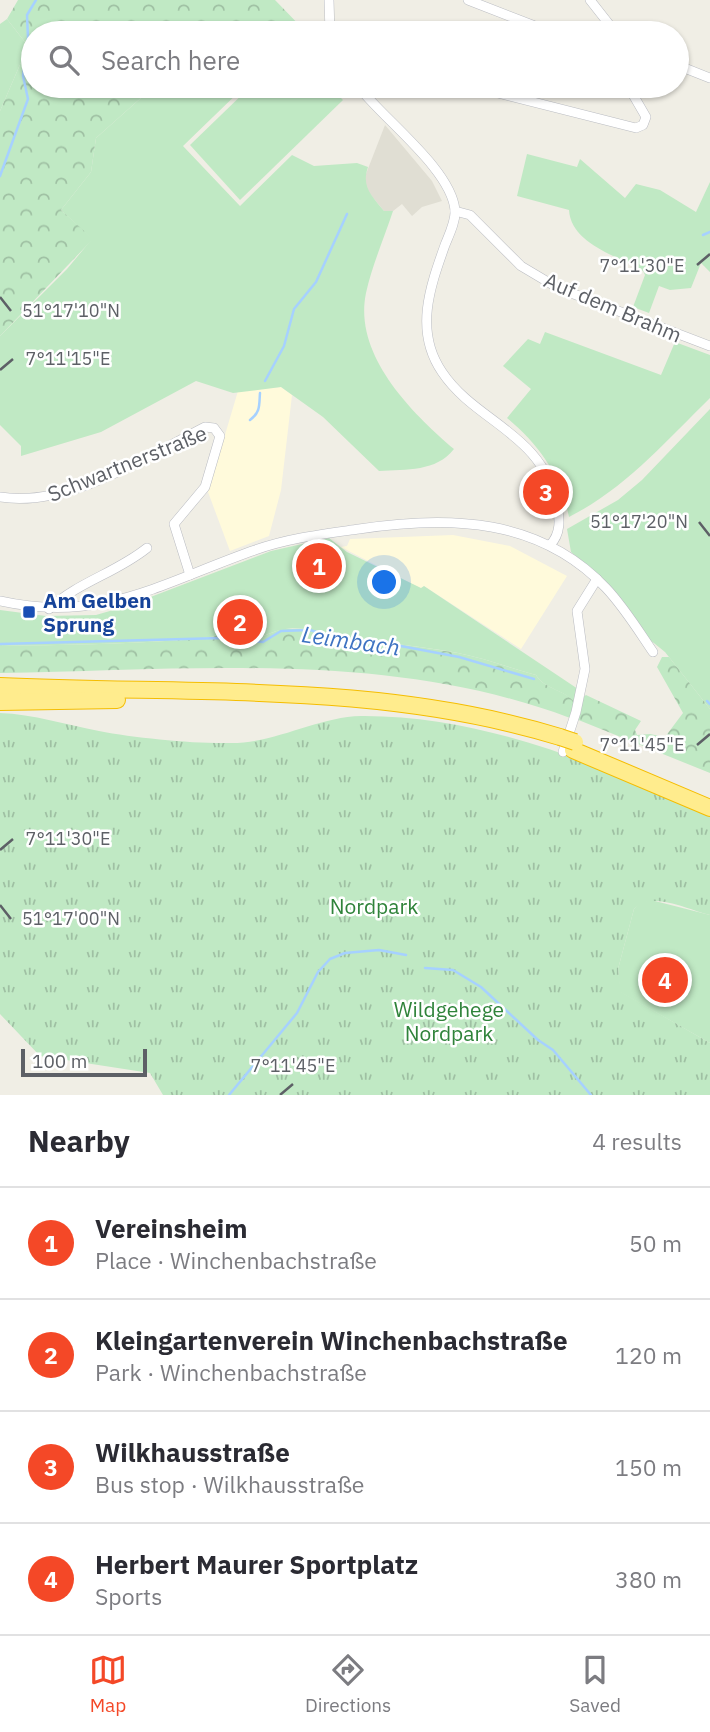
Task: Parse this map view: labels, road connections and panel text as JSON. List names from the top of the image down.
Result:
{
  "streets": {
    "street": ["Auf dem Brahm", "Schwartnerstraße"]
  },
  "water": ["Leimbach"],
  "parks": ["Nordpark", "Wildgehege Nordpark"],
  "places": {
    "transit": ["Am Gelben Sprung"]
  },
  "scale_bar": "100 m",
  "page": {
    "search": "Search here",
    "pins": [
      "3",
      "1",
      "2",
      "4"
    ],
    "scale": "100 m",
    "heading": ["Nearby", "4 results"],
    "list": [
      {
        "mark": "1",
        "name": "Vereinsheim",
        "note": "Place · Winchenbachstraße",
        "value": "50 m"
      },
      {
        "mark": "2",
        "name": "Kleingartenverein Winchenbachstraße",
        "note": "Park · Winchenbachstraße",
        "value": "120 m"
      },
      {
        "mark": "3",
        "name": "Wilkhausstraße",
        "note": "Bus stop · Wilkhausstraße",
        "value": "150 m"
      },
      {
        "mark": "4",
        "name": "Herbert Maurer Sportplatz",
        "note": "Sports",
        "value": "380 m"
      }
    ],
    "nav": ["Map", "Directions", "Saved"]
  },
  "coordinates": [
    "7°11'30\"E",
    "51°17'10\"N",
    "7°11'15\"E",
    "51°17'20\"N",
    "7°11'45\"E",
    "51°17'00\"N"
  ]
}
